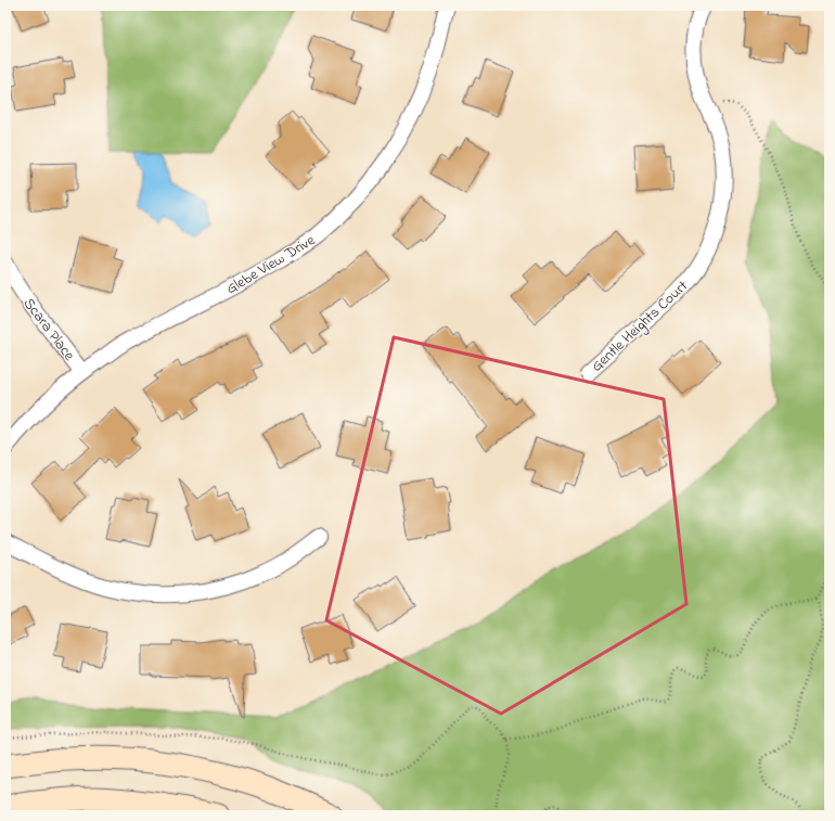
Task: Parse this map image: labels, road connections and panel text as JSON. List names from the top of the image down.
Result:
{
  "streets": {
    "street": ["Glebe View Drive", "Gentle Heights Court", "Scara Place"]
  },
  "crossings": [
    ["Glebe View Drive", "Scara Place"]
  ]
}
